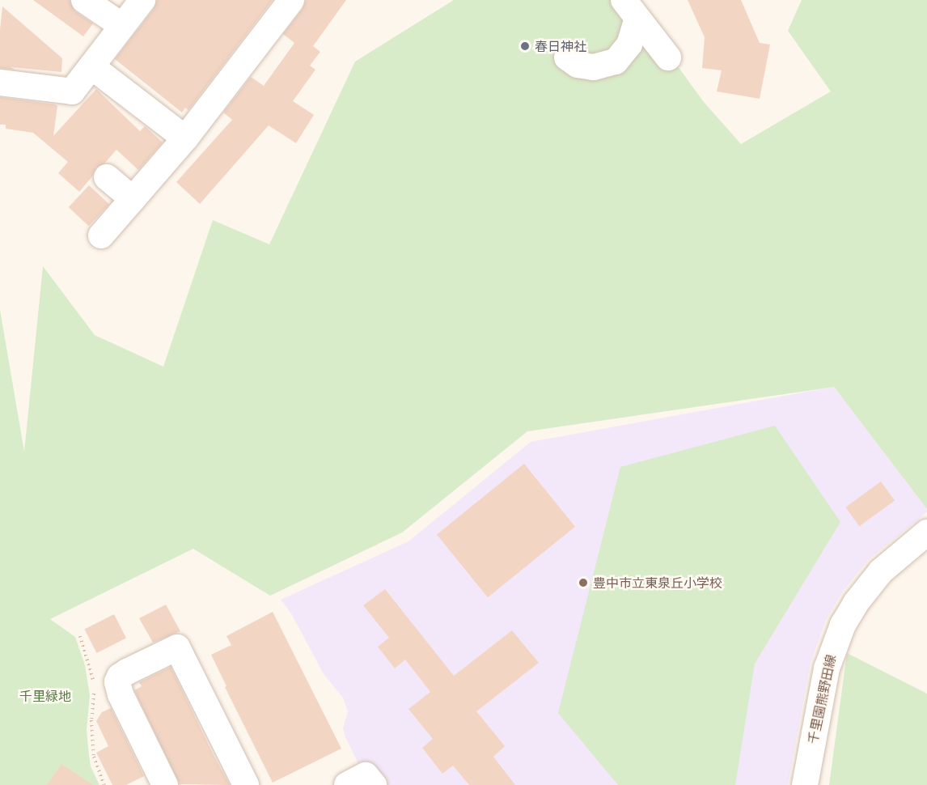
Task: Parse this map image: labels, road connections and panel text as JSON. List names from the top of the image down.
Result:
{
  "streets": {
    "street": ["千里園熊野田線"]
  },
  "parks": ["千里緑地"],
  "places": ["春日神社", "豊中市立東泉丘小学校"]
}
